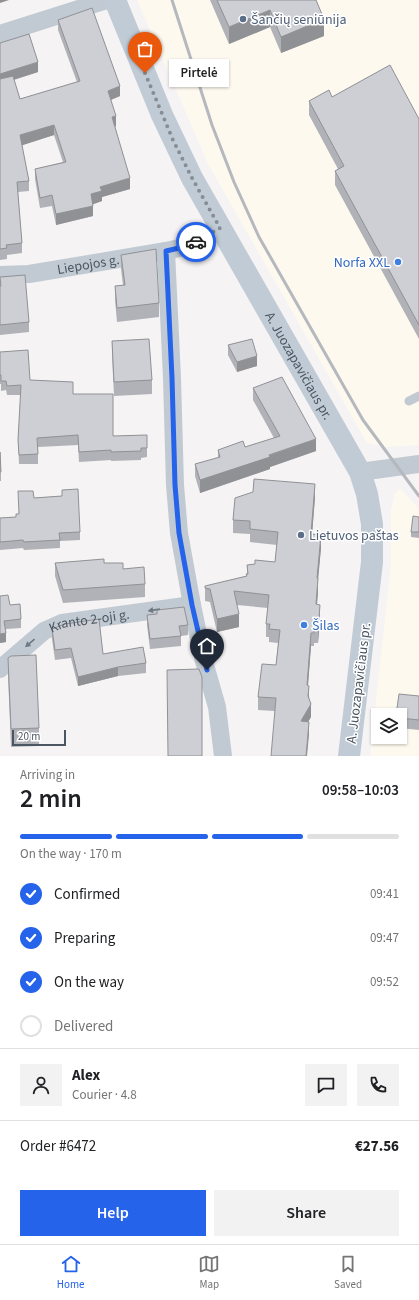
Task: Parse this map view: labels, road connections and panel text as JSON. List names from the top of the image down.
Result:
{
  "streets": {
    "main road": ["A. Juozapavičiaus pr."],
    "street": ["Liepojos g.", "Kranto 2-oji g."]
  },
  "crossings": [
    ["Liepojos g.", "A. Juozapavičiaus pr."]
  ],
  "one_way": ["Kranto 2-oji g."],
  "places": [
    "Šančių seniūnija",
    "Pirtelė",
    "Norfa XXL",
    "Lietuvos paštas",
    "Šilas"
  ],
  "scale_bar": "20 m",
  "page": {
    "bubble": "Pirtelė",
    "scale": "20 m",
    "heading": ["2 min", "Arriving in", "09:58–10:03"],
    "panel": [
      "Alex",
      "Courier · 4.8",
      "Order #6472",
      "€27.56"
    ],
    "bar": "On the way · 170 m",
    "list": [
      ["Confirmed", "09:41"],
      ["Preparing", "09:47"],
      ["On the way", "09:52"],
      "Delivered"
    ],
    "buttons": ["Help", "Share"],
    "tabs": ["Home", "Map", "Saved"]
  }
}
